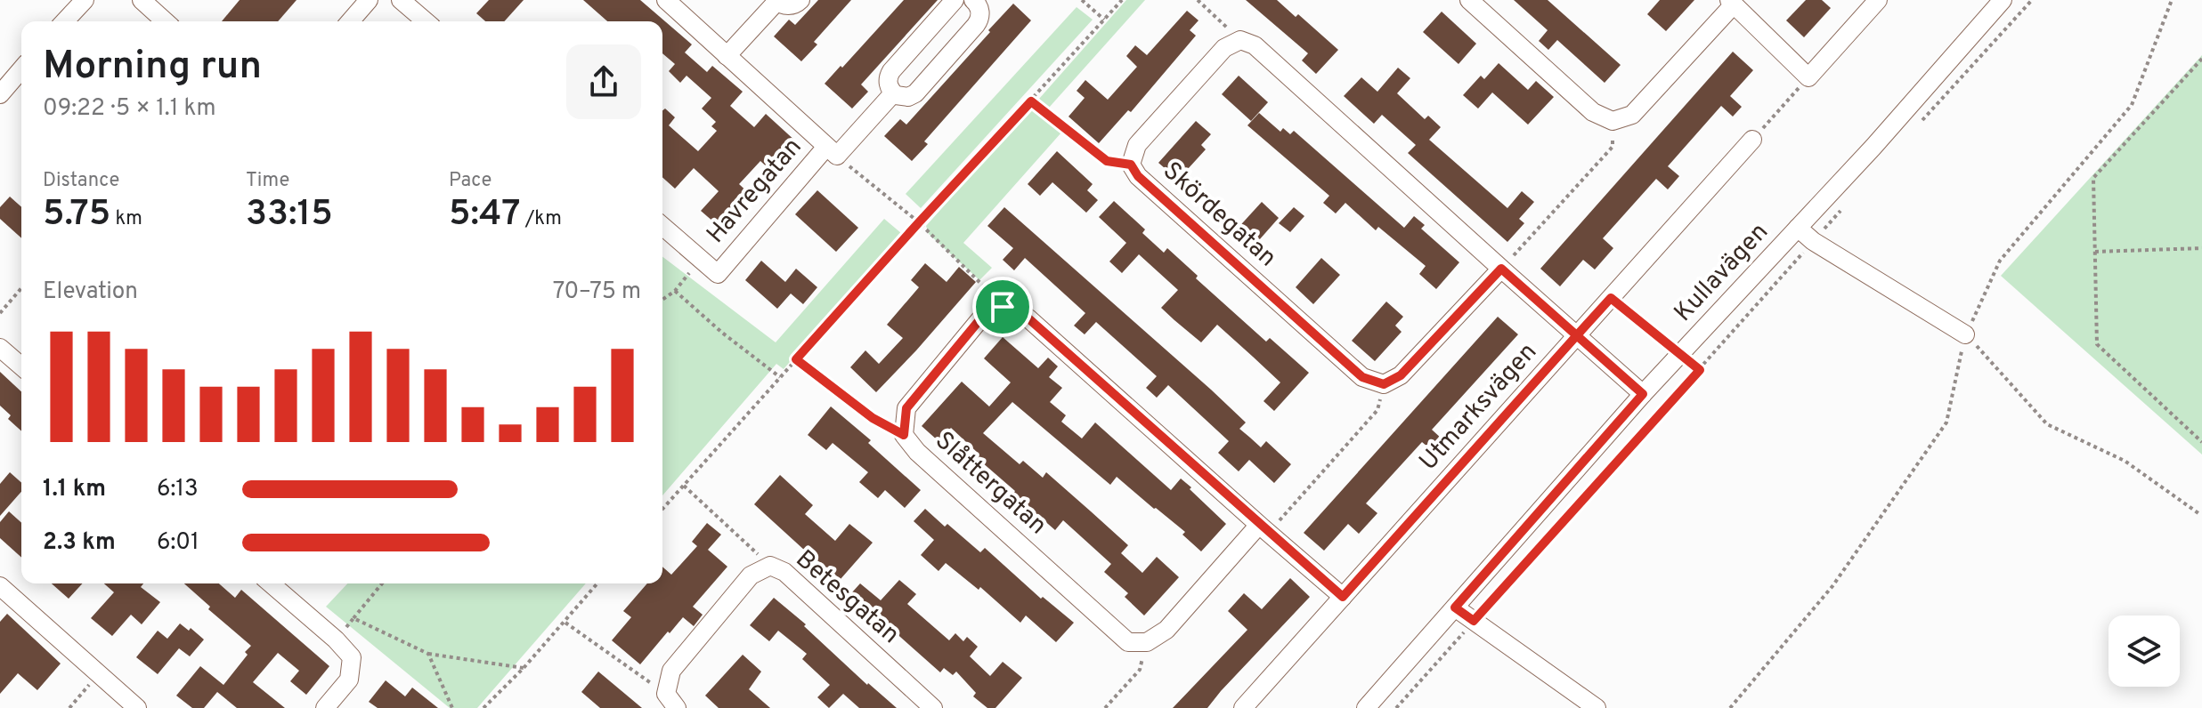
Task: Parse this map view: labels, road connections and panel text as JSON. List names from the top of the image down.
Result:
{
  "streets": {
    "street": [
      "Havregatan",
      "Skördegatan",
      "Kullavägen",
      "Utmarksvägen",
      "Slåttergatan",
      "Betesgatan"
    ]
  },
  "page": {
    "heading": ["Morning run", "09:22 · 5 × 1.1 km"],
    "stats": [
      ["Distance", "5.75 km"],
      ["Time", "33:15"],
      ["Pace", "5:47 /km"]
    ],
    "chart": ["Elevation", "70–75 m"],
    "list": [
      {
        "name": "1.1 km",
        "note": "6:13"
      },
      {
        "name": "2.3 km",
        "note": "6:01"
      }
    ]
  }
}
